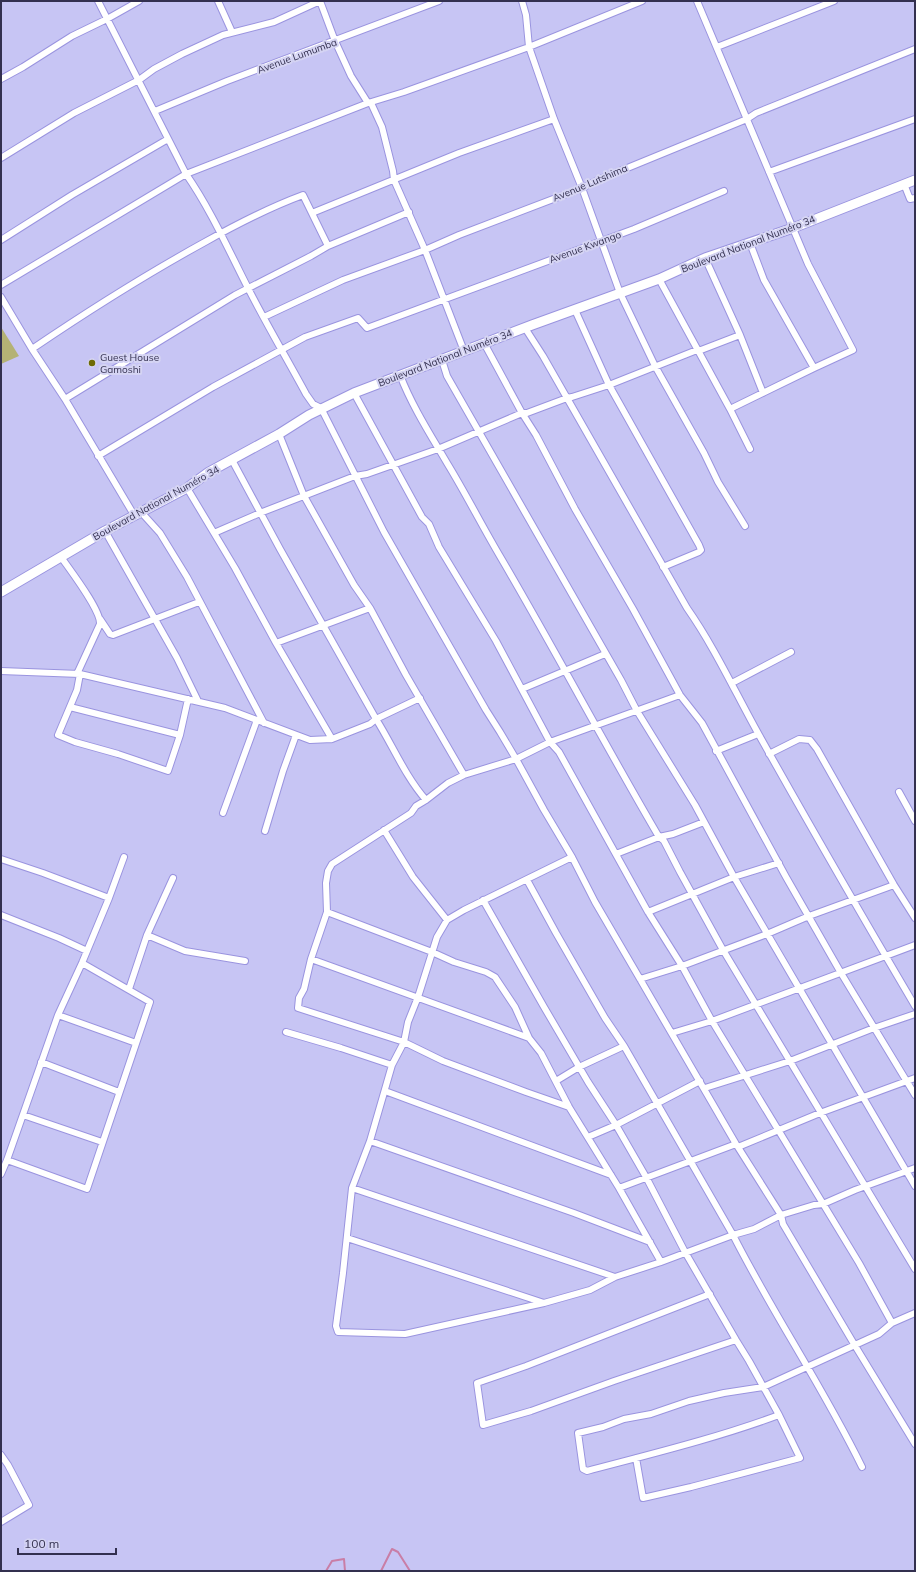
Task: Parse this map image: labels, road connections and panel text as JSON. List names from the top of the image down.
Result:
{
  "streets": {
    "main road": ["Boulevard National Numéro 34"],
    "street": ["Avenue Lumumba", "Avenue Lutshima", "Avenue Kwango"]
  },
  "places": ["Guest House Gamoshi"],
  "scale_bar": "100 m"
}
